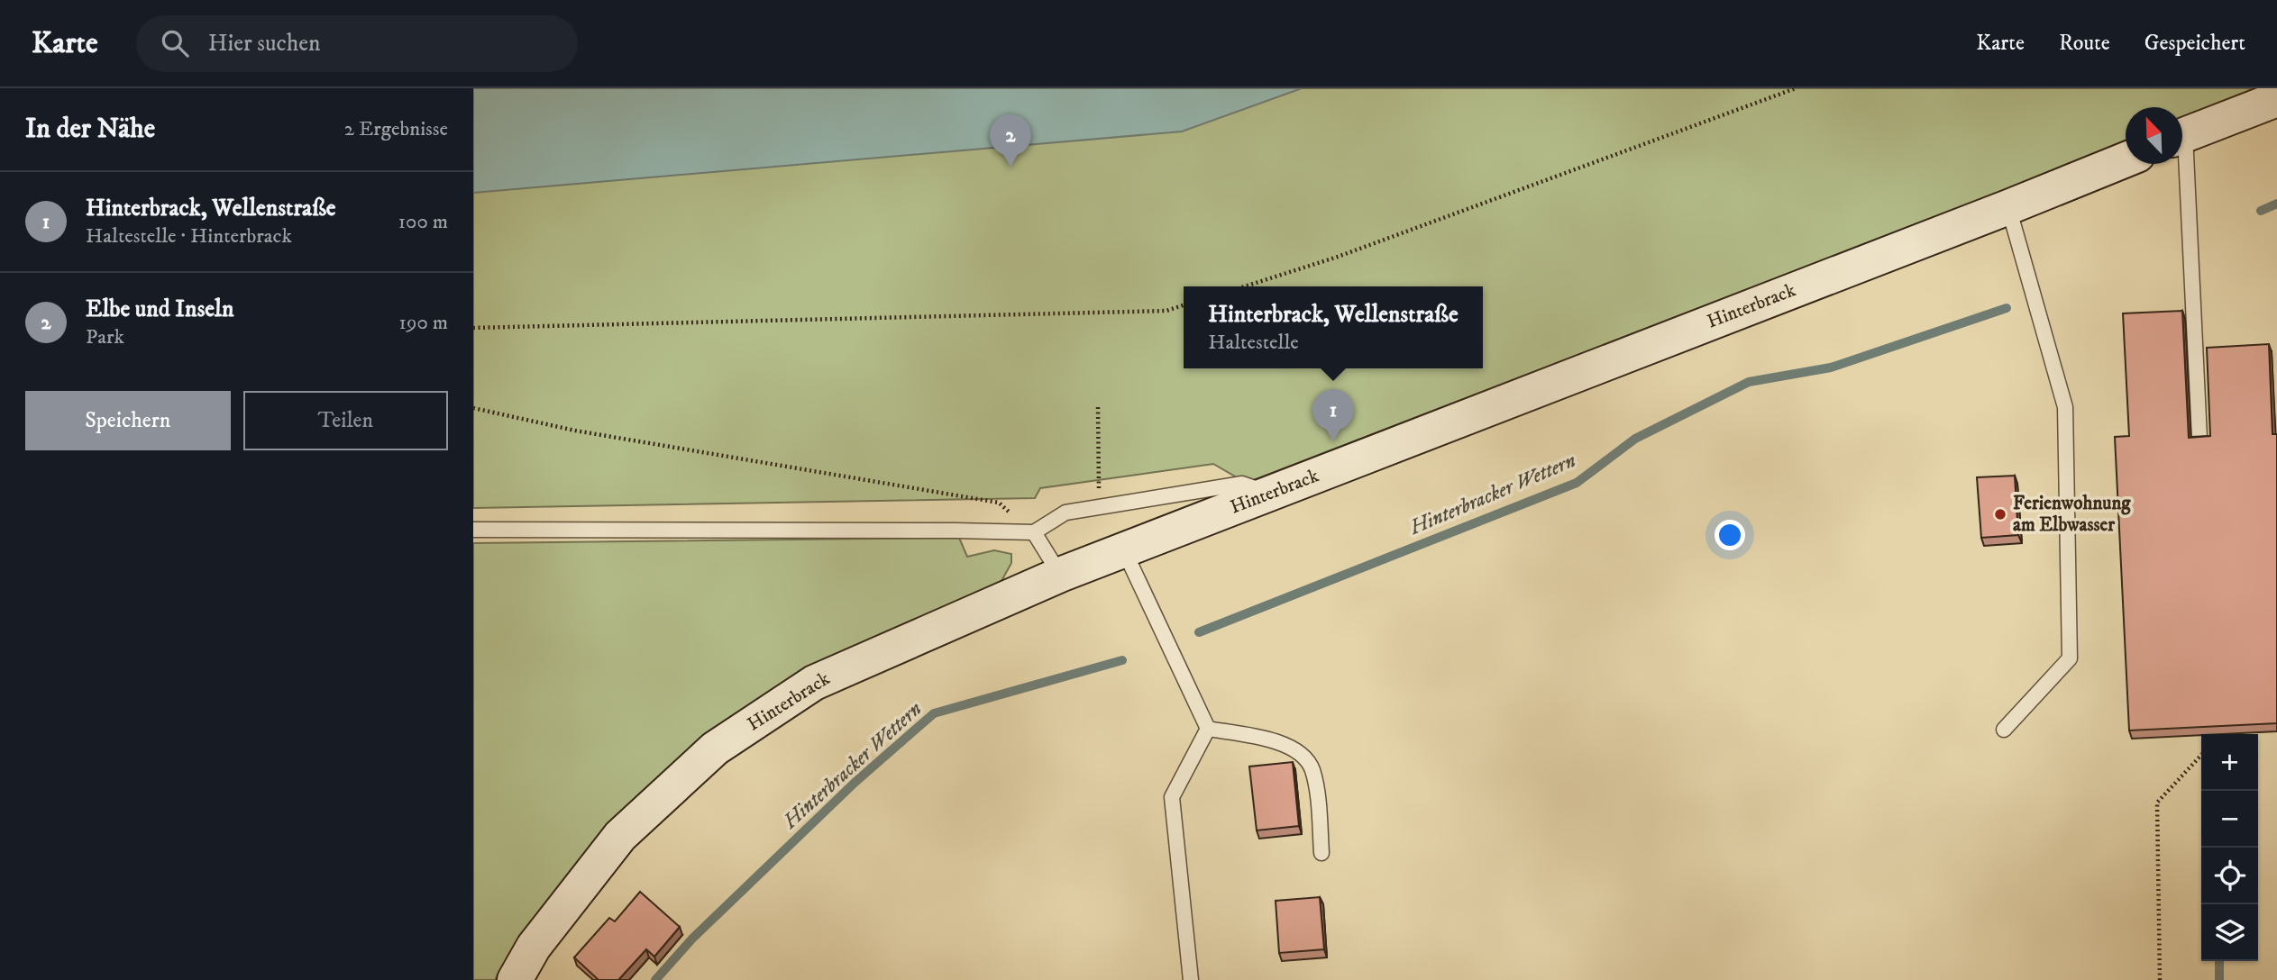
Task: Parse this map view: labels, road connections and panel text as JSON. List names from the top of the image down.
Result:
{
  "streets": {
    "street": ["Hinterbrack"]
  },
  "water": ["Hinterbracker Wettern"],
  "places": ["Ferienwohnung am Elbwasser"],
  "north": "top left",
  "page": {
    "header": "Karte",
    "search": "Hier suchen",
    "nav": ["Karte", "Route", "Gespeichert"],
    "heading": ["In der Nähe", "2 Ergebnisse"],
    "pins": ["2", "1"],
    "list": [
      {
        "mark": "1",
        "name": "Hinterbrack, Wellenstraße",
        "note": "Haltestelle · Hinterbrack",
        "value": "100 m"
      },
      {
        "mark": "2",
        "name": "Elbe und Inseln",
        "note": "Park",
        "value": "190 m"
      }
    ],
    "popup": ["Hinterbrack, Wellenstraße", "Haltestelle"],
    "buttons": ["Speichern", "Teilen"],
    "map_buttons": ["+", "−"]
  }
}
